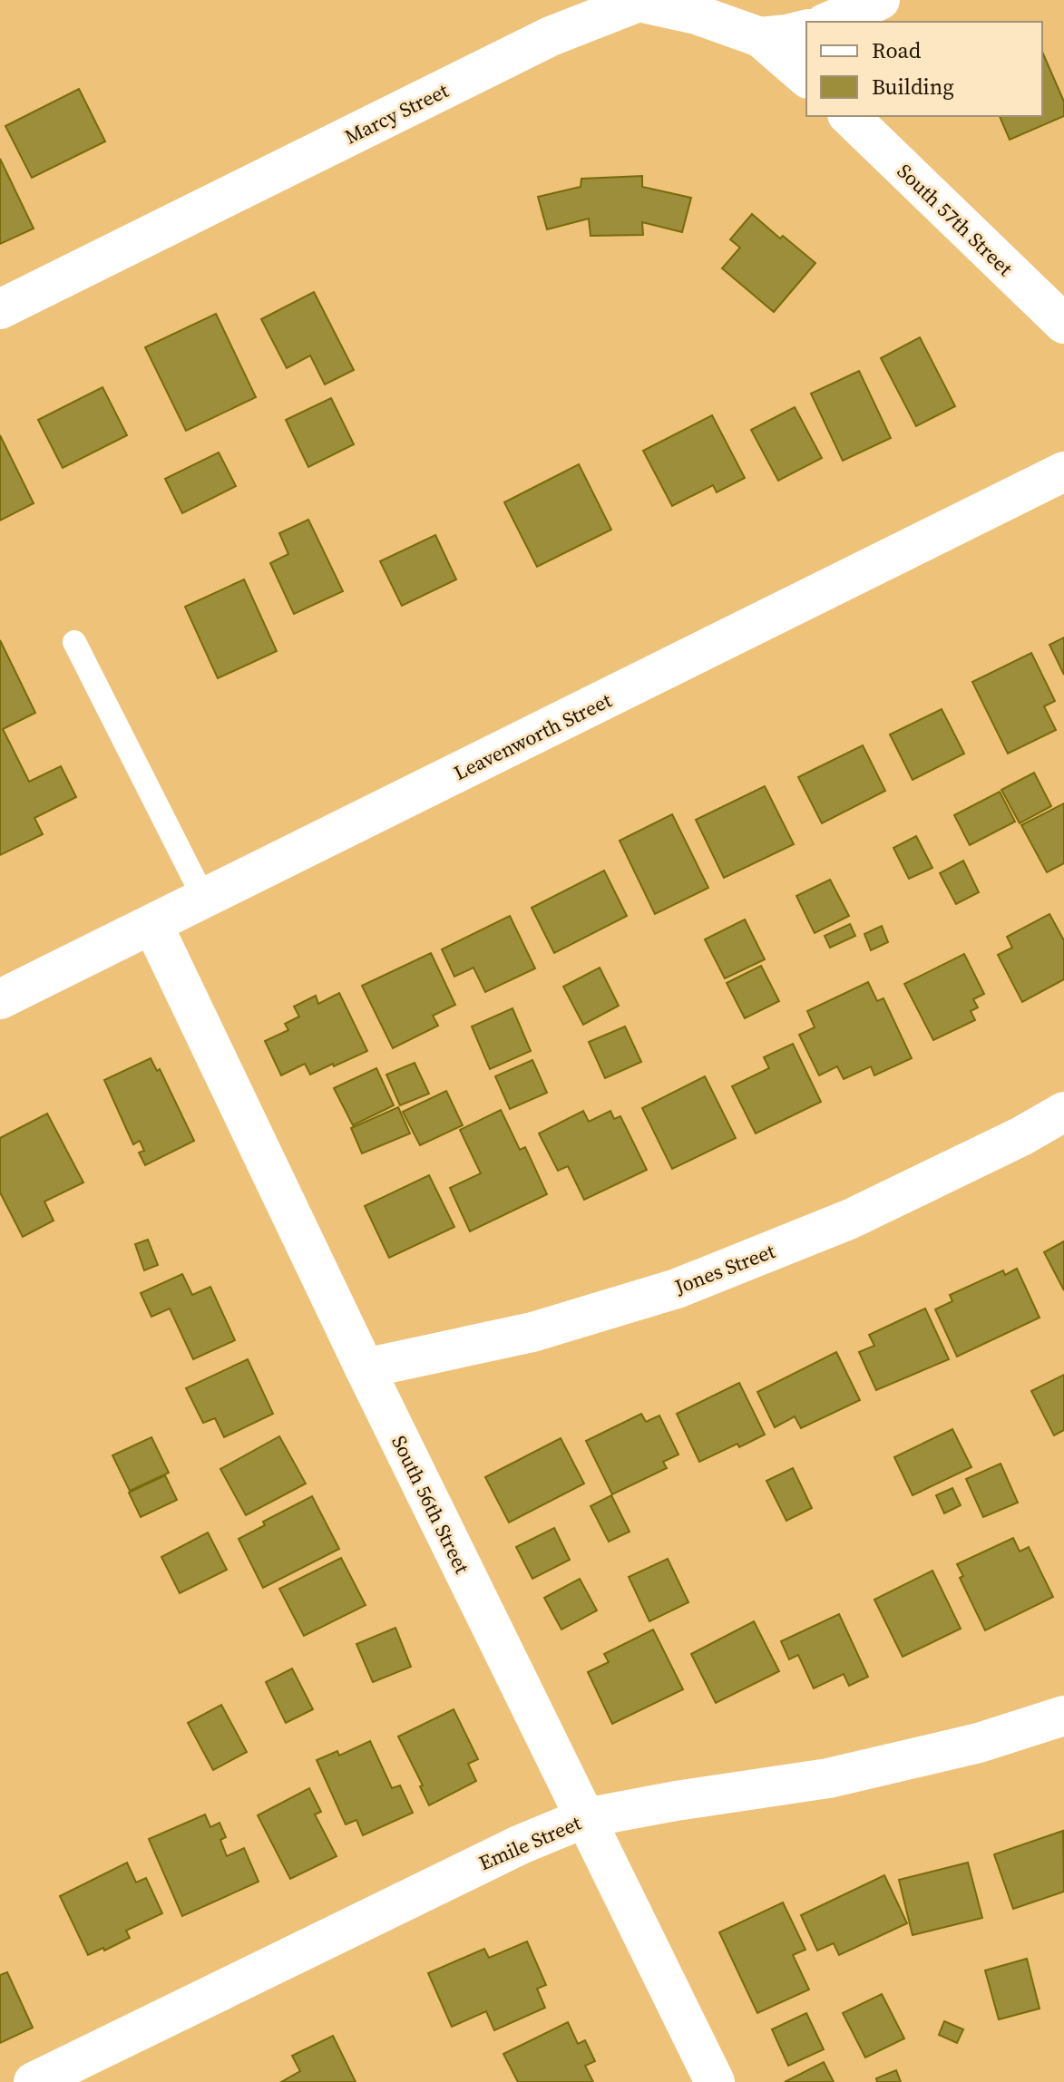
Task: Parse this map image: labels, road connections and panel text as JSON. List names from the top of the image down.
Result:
{
  "streets": {
    "street": [
      "Marcy Street",
      "South 57th Street",
      "Leavenworth Street",
      "Jones Street",
      "South 56th Street",
      "Emile Street"
    ]
  },
  "crossings": [
    ["Leavenworth Street", "South 56th Street"],
    ["Jones Street", "South 56th Street"],
    ["South 56th Street", "Emile Street"]
  ],
  "legend": ["Road", "Building"]
}
